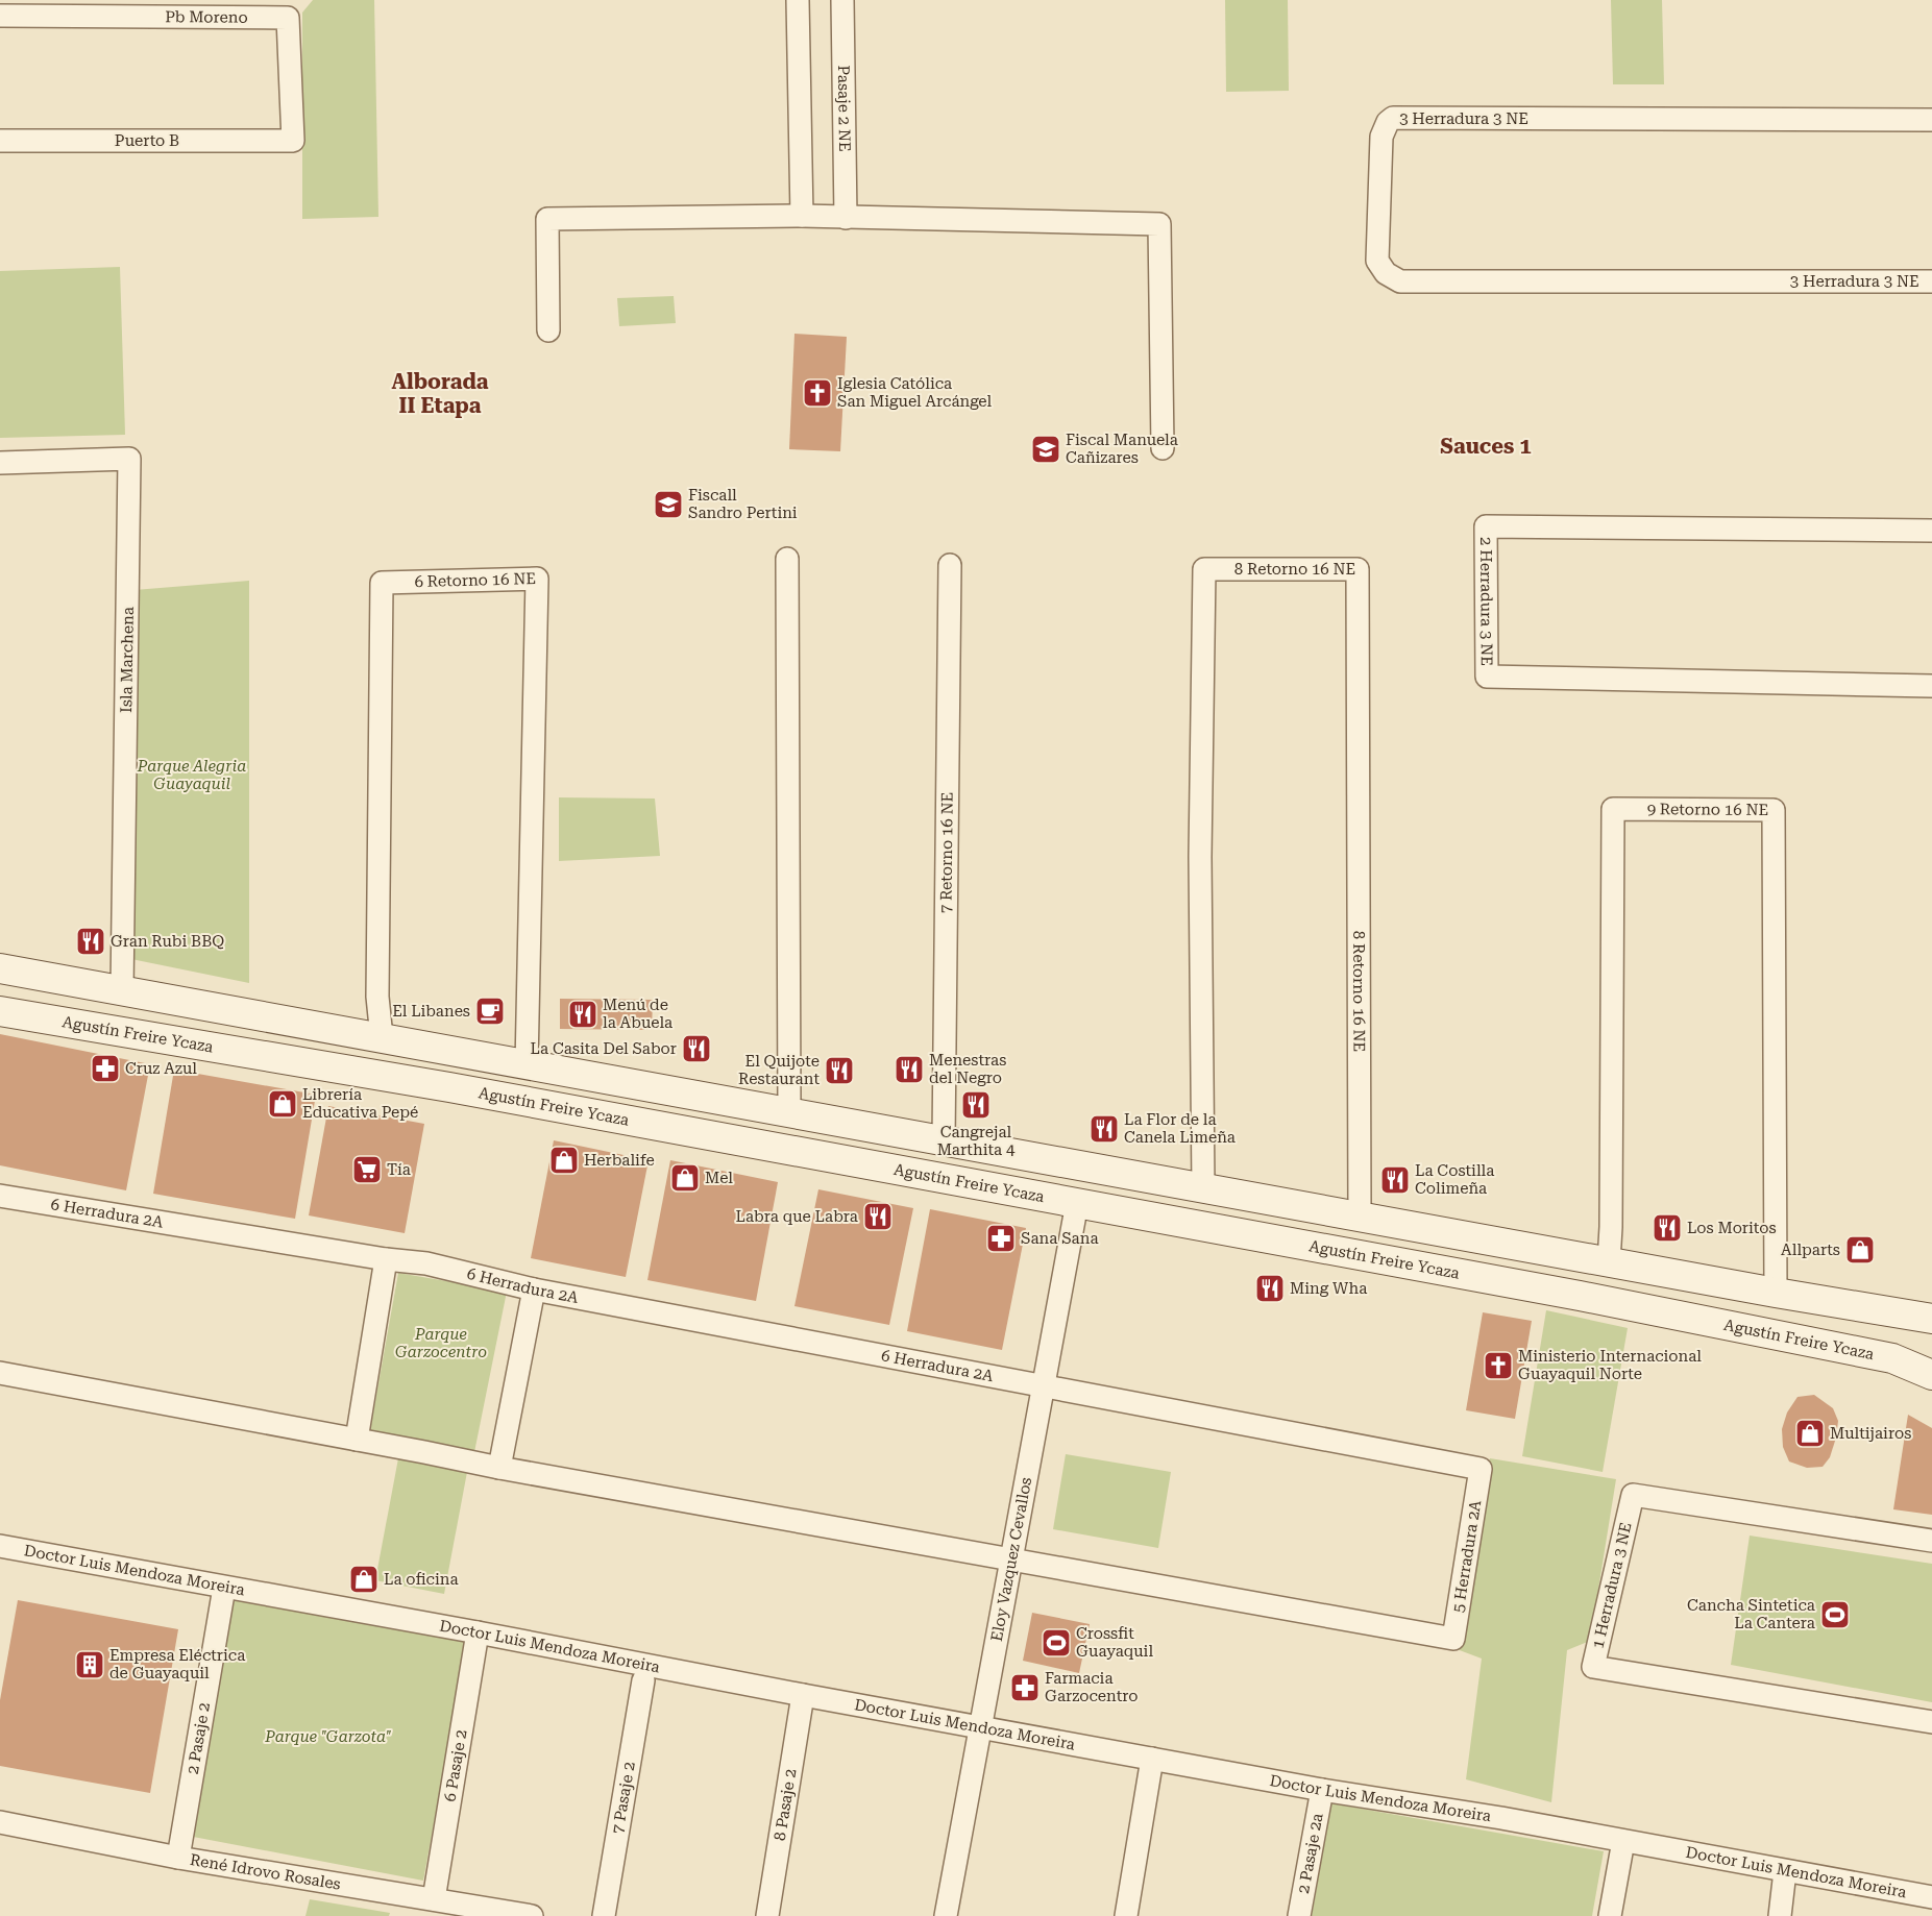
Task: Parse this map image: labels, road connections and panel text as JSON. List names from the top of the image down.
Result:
{
  "streets": {
    "main road": ["Agustín Freire Ycaza"],
    "street": [
      "Pb Moreno",
      "Pasaje 2 NE",
      "3 Herradura 3 NE",
      "Puerto B",
      "8 Retorno 16 NE",
      "6 Retorno 16 NE",
      "2 Herradura 3 NE",
      "Isla Marchena",
      "9 Retorno 16 NE",
      "7 Retorno 16 NE",
      "6 Herradura 2A",
      "5 Herradura 2A",
      "Eloy Vazquez Cevallos",
      "Doctor Luis Mendoza Moreira",
      "1 Herradura 3 NE",
      "2 Pasaje 2",
      "6 Pasaje 2",
      "7 Pasaje 2",
      "8 Pasaje 2",
      "2 Pasaje 2a",
      "René Idrovo Rosales"
    ]
  },
  "crossings": [
    ["Pb Moreno", "Puerto B"],
    ["Agustín Freire Ycaza", "Eloy Vazquez Cevallos"],
    ["6 Herradura 2A", "5 Herradura 2A"],
    ["6 Herradura 2A", "Eloy Vazquez Cevallos"],
    ["5 Herradura 2A", "Eloy Vazquez Cevallos"],
    ["Eloy Vazquez Cevallos", "Doctor Luis Mendoza Moreira"],
    ["Doctor Luis Mendoza Moreira", "2 Pasaje 2"],
    ["Doctor Luis Mendoza Moreira", "6 Pasaje 2"],
    ["Doctor Luis Mendoza Moreira", "8 Pasaje 2"],
    ["Doctor Luis Mendoza Moreira", "2 Pasaje 2a"],
    ["2 Pasaje 2", "René Idrovo Rosales"],
    ["6 Pasaje 2", "René Idrovo Rosales"]
  ],
  "districts": ["Alborada II Etapa", "Sauces 1"],
  "parks": ["Parque Alegria Guayaquil", "Parque Garzocentro", "Parque \"Garzota\""],
  "places": {
    "church": ["Iglesia Católica San Miguel Arcángel", "Ministerio Internacional Guayaquil Norte"],
    "school or university": ["Fiscal Manuela Cañizares", "Fiscall Sandro Pertini"],
    "restaurant": [
      "Gran Rubi BBQ",
      "Menú de la Abuela",
      "La Casita Del Sabor",
      "Menestras del Negro",
      "El Quijote Restaurant",
      "Cangrejal Marthita 4",
      "La Flor de la Canela Limeña",
      "La Costilla Colimeña",
      "Labra que Labra",
      "Los Moritos",
      "Ming Wha"
    ],
    "cafe": ["El Libanes"],
    "pharmacy": ["Cruz Azul", "Sana Sana", "Farmacia Garzocentro"],
    "shop": [
      "Librería Educativa Pepé",
      "Herbalife",
      "Mel",
      "Allparts",
      "Multijairos",
      "La oficina"
    ],
    "supermarket": ["Tía"],
    "sports": ["Cancha Sintetica La Cantera", "Crossfit Guayaquil"],
    "building": ["Empresa Eléctrica de Guayaquil"]
  }
}
